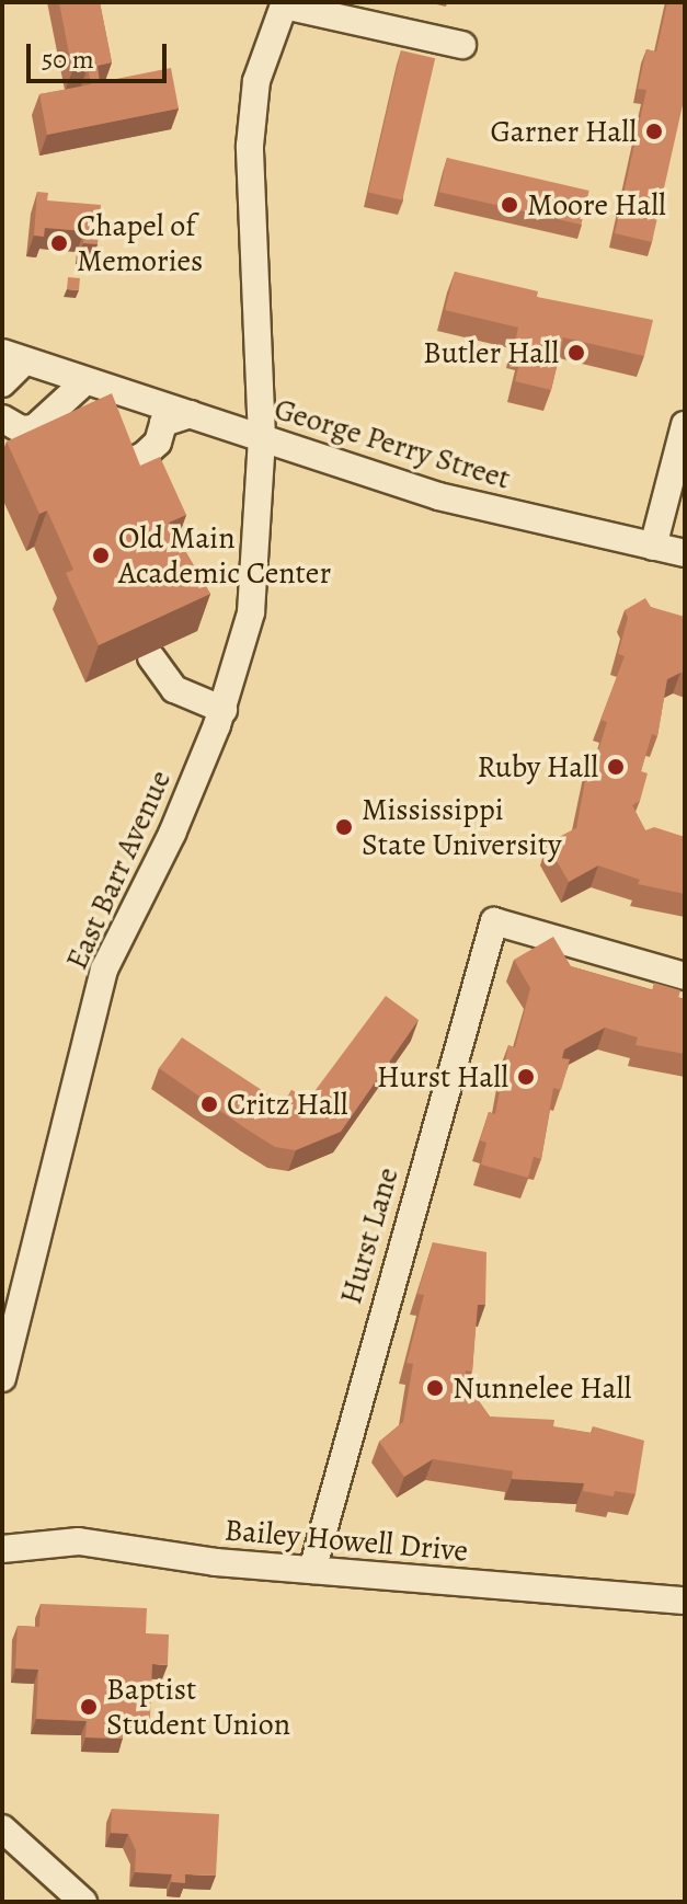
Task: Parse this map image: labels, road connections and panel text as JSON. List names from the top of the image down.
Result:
{
  "streets": {
    "street": [
      "George Perry Street",
      "East Barr Avenue",
      "Hurst Lane",
      "Bailey Howell Drive"
    ]
  },
  "crossings": [
    ["George Perry Street", "East Barr Avenue"],
    ["Hurst Lane", "Bailey Howell Drive"]
  ],
  "places": [
    "Garner Hall",
    "Moore Hall",
    "Chapel of Memories",
    "Butler Hall",
    "Old Main Academic Center",
    "Ruby Hall",
    "Mississippi State University",
    "Hurst Hall",
    "Critz Hall",
    "Nunnelee Hall",
    "Baptist Student Union"
  ],
  "scale_bar": "50 m"
}
